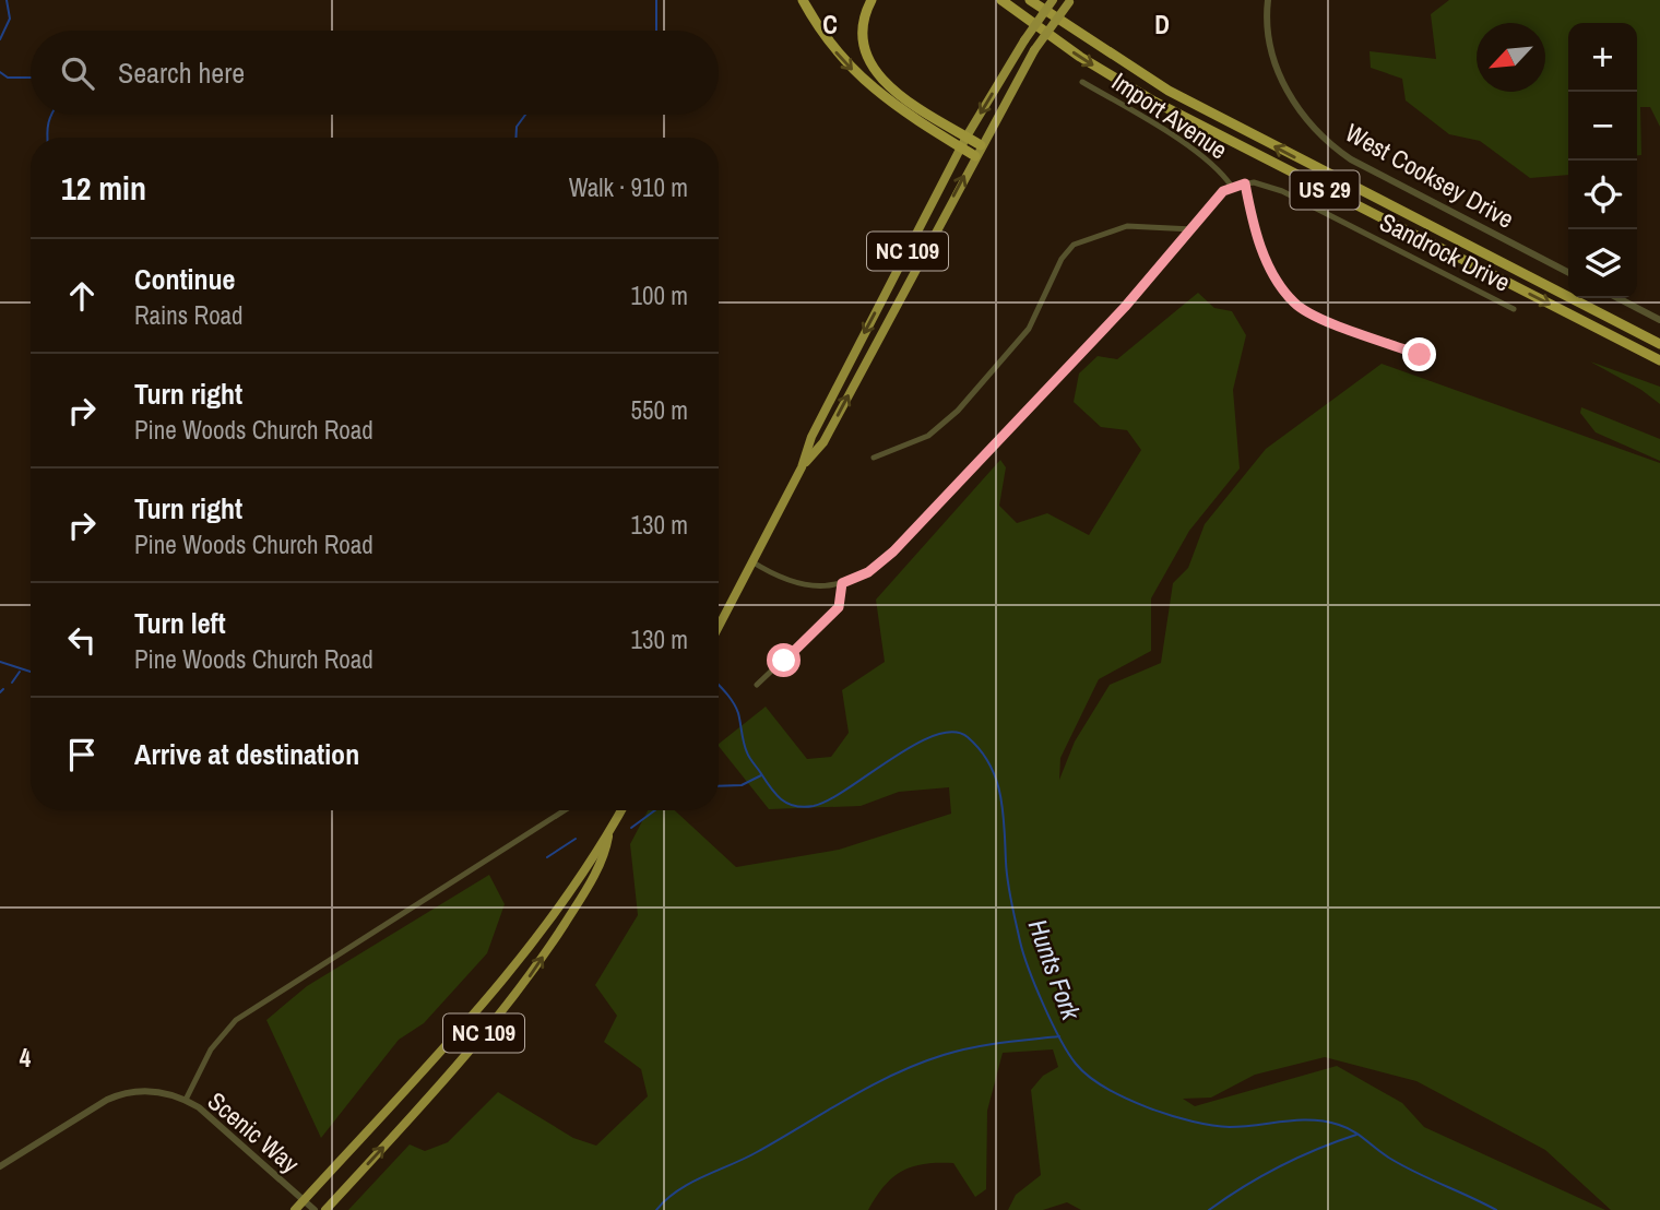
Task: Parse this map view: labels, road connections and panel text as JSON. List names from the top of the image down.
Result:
{
  "streets": {
    "highway": ["US 29"],
    "main road": ["NC 109"],
    "street": [
      "Import Avenue",
      "West Cooksey Drive",
      "Sandrock Drive",
      "Scenic Way"
    ]
  },
  "crossings": [
    ["Import Avenue", "Sandrock Drive"],
    ["NC 109", "Scenic Way"]
  ],
  "water": ["Hunts Fork"],
  "north": "bottom left",
  "page": {
    "map_buttons": ["+", "−"],
    "search": "Search here",
    "heading": ["12 min", "Walk · 910 m"],
    "list": [
      ["Continue", "Rains Road", "100 m"],
      ["Turn right", "Pine Woods Church Road", "550 m"],
      ["Turn right", "Pine Woods Church Road", "130 m"],
      ["Turn left", "Pine Woods Church Road", "130 m"],
      "Arrive at destination"
    ]
  },
  "grid": {
    "columns": ["C", "D"],
    "rows": ["4"]
  }
}
